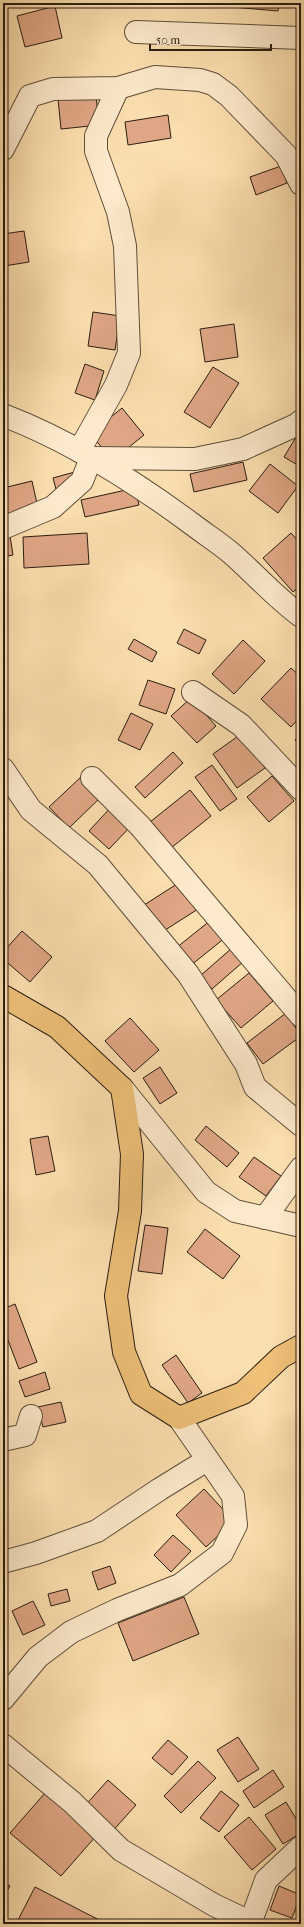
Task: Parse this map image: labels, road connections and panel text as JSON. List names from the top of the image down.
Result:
{
  "scale_bar": "50 m"
}
